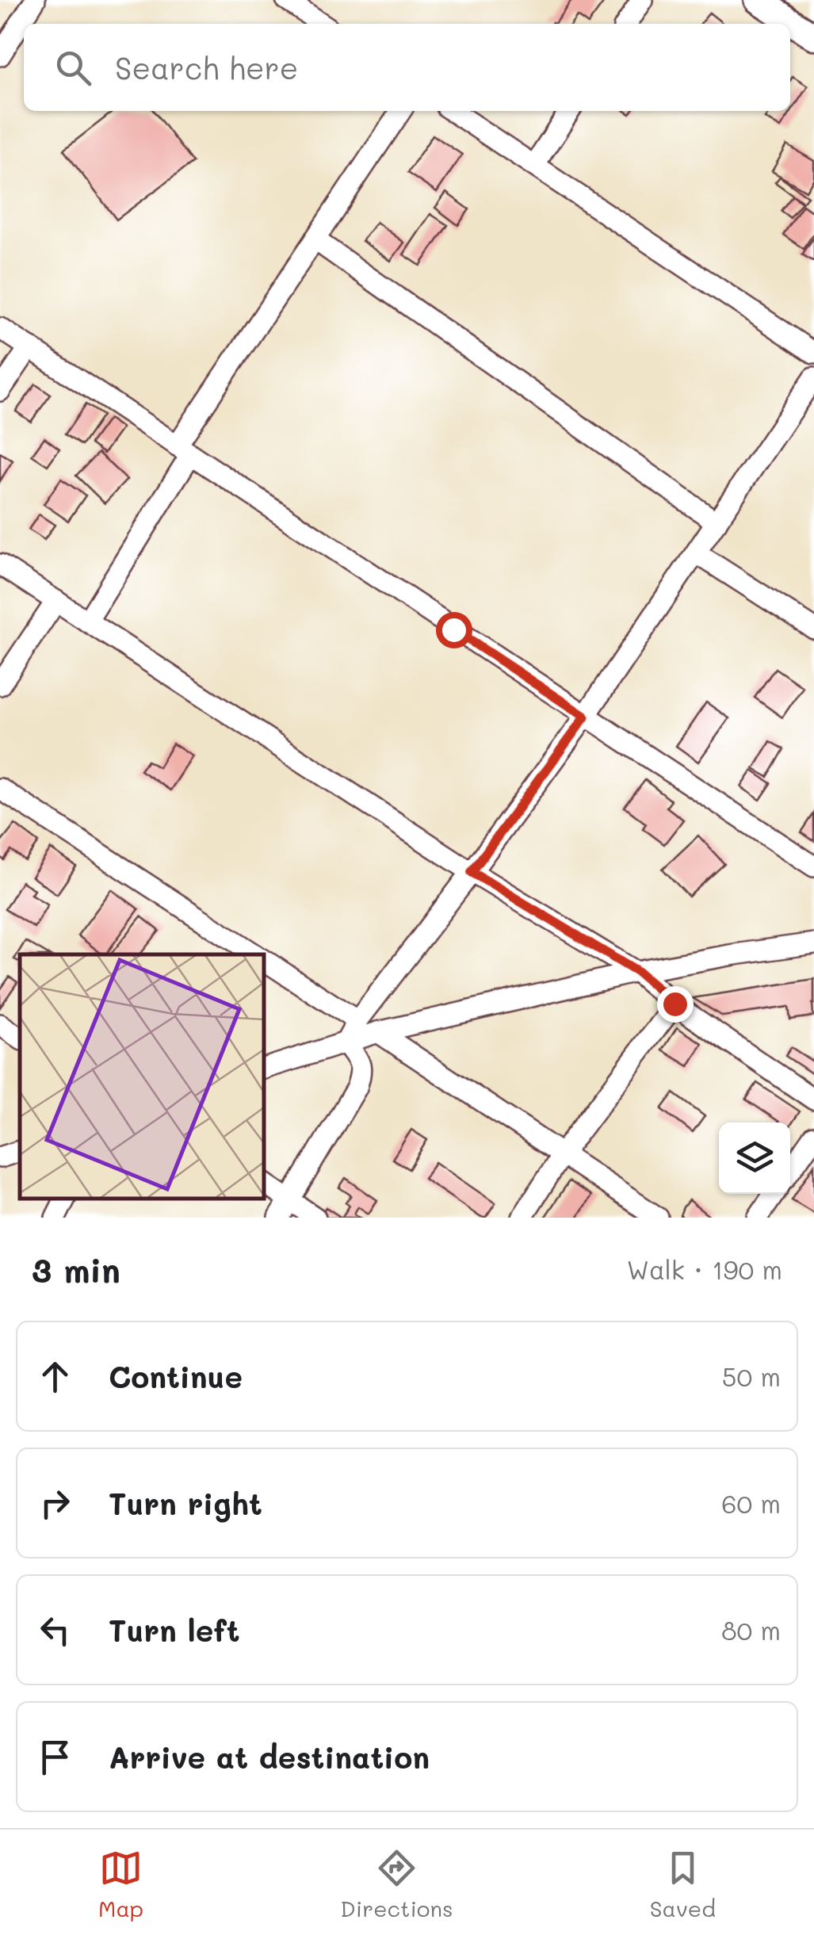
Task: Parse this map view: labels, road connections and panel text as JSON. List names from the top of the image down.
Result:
{
  "page": {
    "search": "Search here",
    "heading": ["3 min", "Walk · 190 m"],
    "list": [
      ["Continue", "50 m"],
      ["Turn right", "60 m"],
      ["Turn left", "80 m"],
      "Arrive at destination"
    ],
    "nav": ["Map", "Directions", "Saved"]
  }
}
